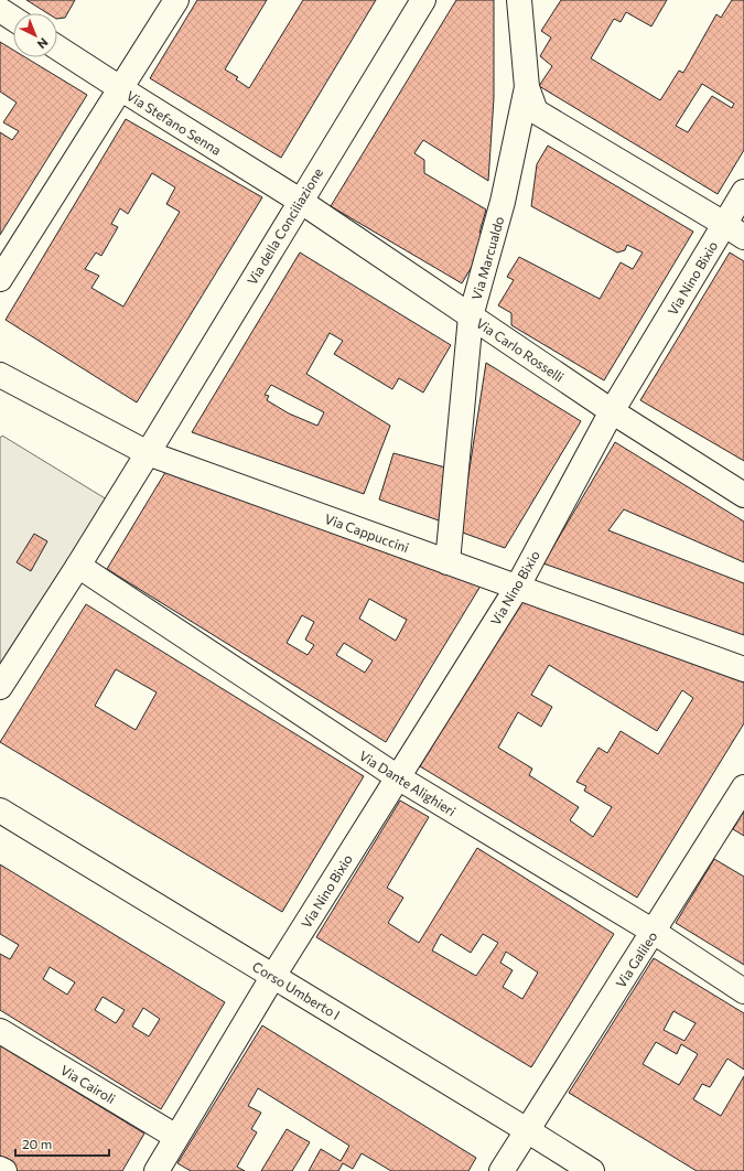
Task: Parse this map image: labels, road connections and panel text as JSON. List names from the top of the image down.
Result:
{
  "streets": {
    "street": [
      "Via Stefano Senna",
      "Via della Conciliazione",
      "Via Marcualdo",
      "Via Nino Bixio",
      "Via Carlo Rosselli",
      "Via Cappuccini",
      "Via Dante Alighieri",
      "Via Galileo",
      "Corso Umberto I",
      "Via Cairoli"
    ]
  },
  "crossings": [
    ["Via Stefano Senna", "Via della Conciliazione"],
    ["Via Stefano Senna", "Via Carlo Rosselli"],
    ["Via della Conciliazione", "Via Carlo Rosselli"],
    ["Via della Conciliazione", "Via Cappuccini"],
    ["Via della Conciliazione", "Via Dante Alighieri"],
    ["Via Marcualdo", "Via Carlo Rosselli"],
    ["Via Marcualdo", "Via Cappuccini"],
    ["Via Nino Bixio", "Via Carlo Rosselli"],
    ["Via Nino Bixio", "Via Cappuccini"],
    ["Via Nino Bixio", "Via Dante Alighieri"],
    ["Via Nino Bixio", "Corso Umberto I"],
    ["Via Nino Bixio", "Via Cairoli"],
    ["Via Dante Alighieri", "Via Galileo"],
    ["Via Galileo", "Corso Umberto I"]
  ],
  "scale_bar": "20 m",
  "north": "bottom right"
}
